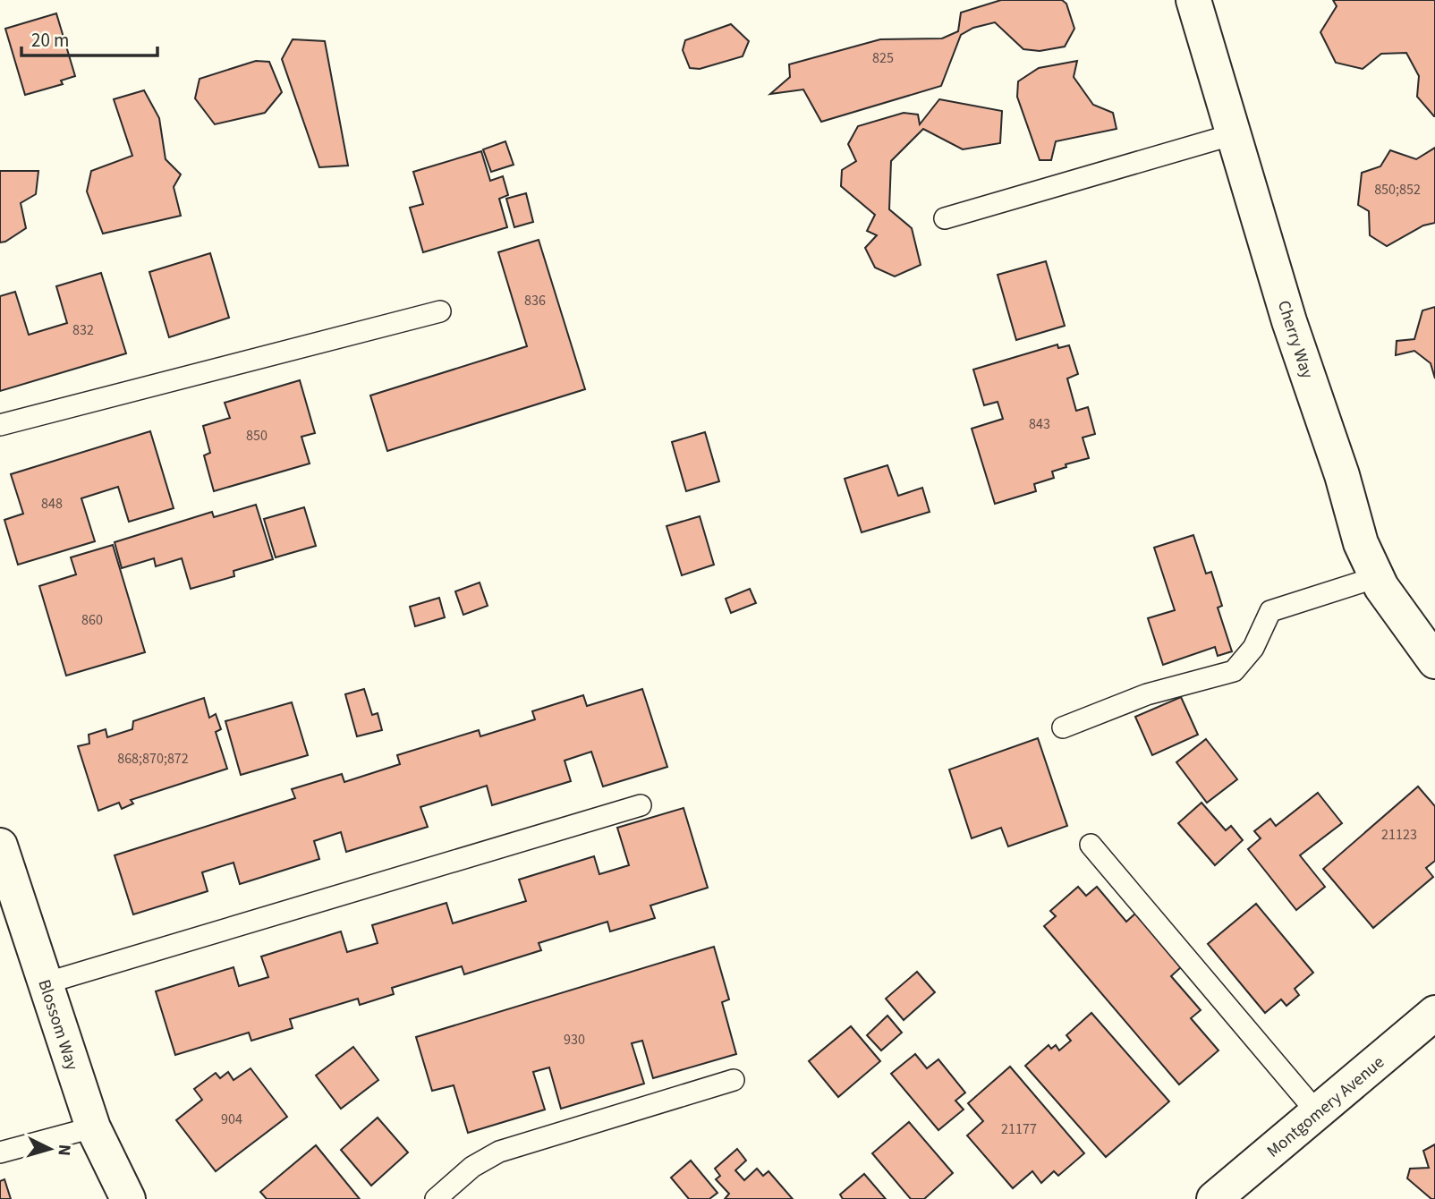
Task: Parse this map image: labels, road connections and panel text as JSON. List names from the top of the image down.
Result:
{
  "streets": {
    "street": ["Cherry Way", "Blossom Way", "Montgomery Avenue"]
  },
  "house_numbers": [
    "825",
    "850;852",
    "836",
    "832",
    "843",
    "850",
    "848",
    "860",
    "868;870;872",
    "21123",
    "930",
    "904",
    "21177"
  ],
  "scale_bar": "20 m",
  "north": "right"
}
